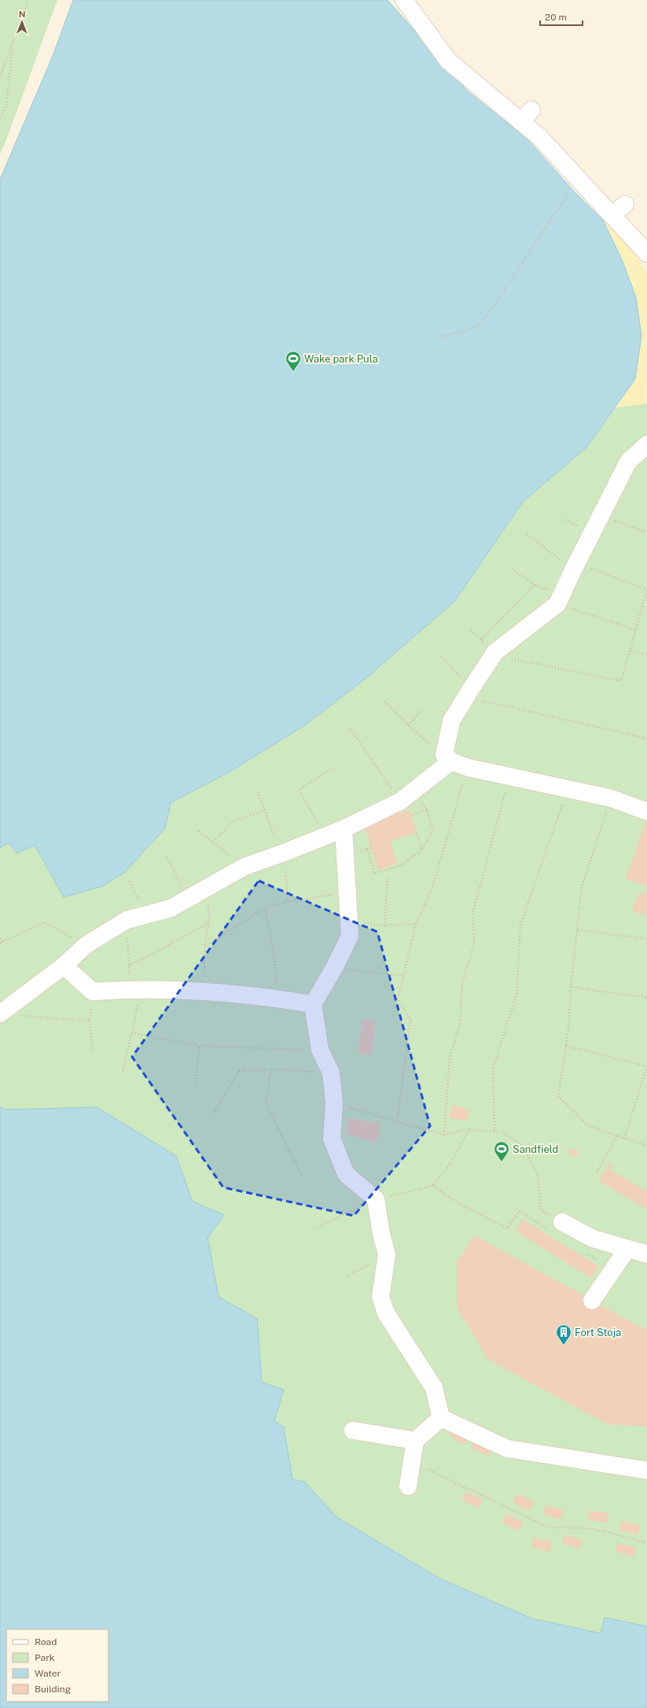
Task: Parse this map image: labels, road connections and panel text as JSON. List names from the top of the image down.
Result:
{
  "places": {
    "sports": ["Wake park Pula", "Sandfield"],
    "building": ["Fort Stoja"]
  },
  "legend": [
    "Road",
    "Park",
    "Water",
    "Building"
  ],
  "scale_bar": "20 m",
  "north": "top"
}
